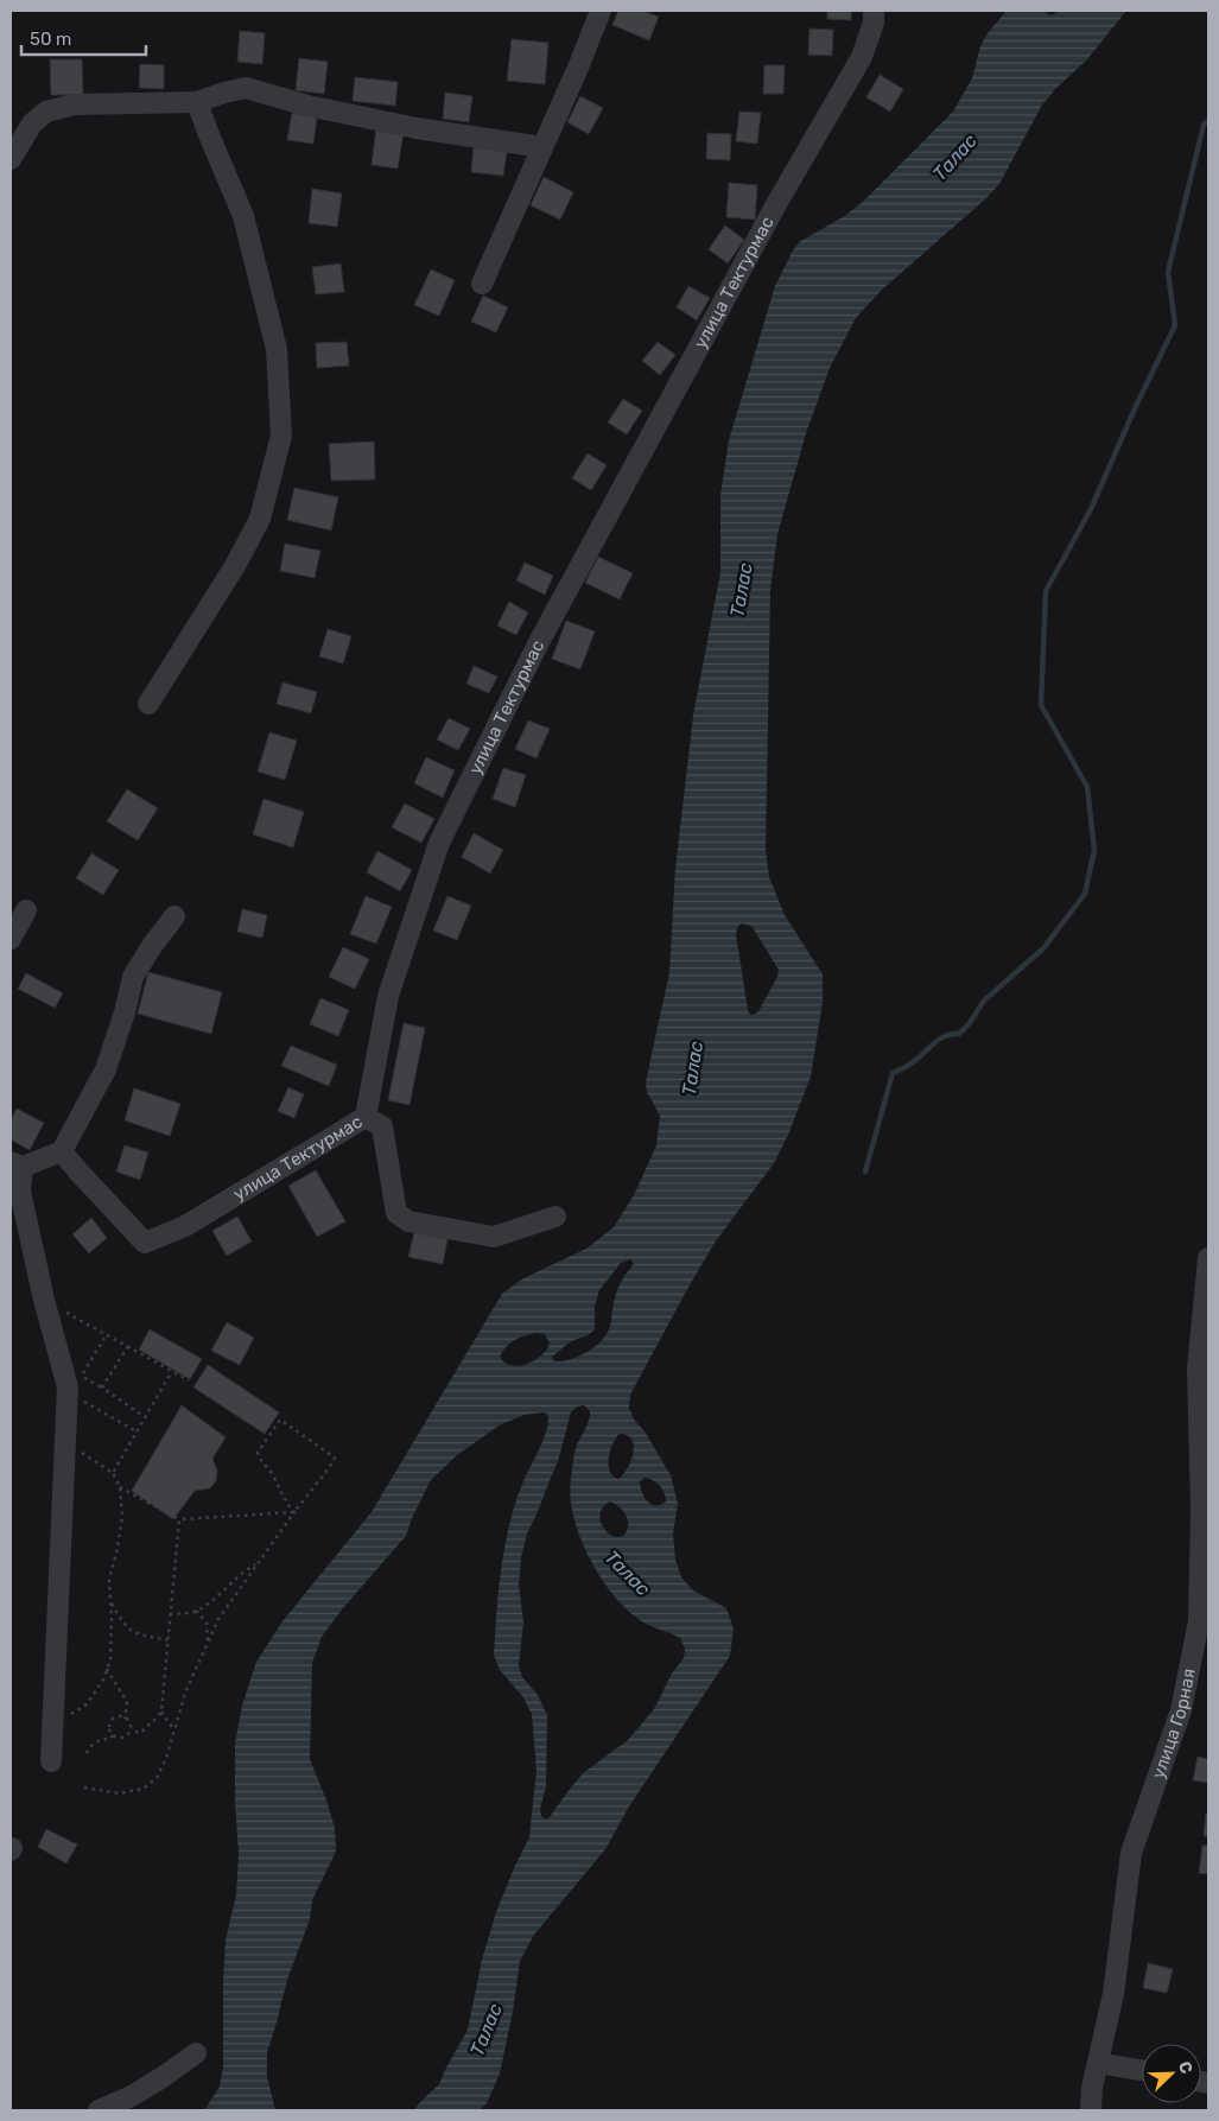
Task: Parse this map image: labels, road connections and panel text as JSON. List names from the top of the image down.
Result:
{
  "streets": {
    "street": ["улица Тектурмас", "улица Горная"]
  },
  "water": ["Талас"],
  "scale_bar": "50 m",
  "north": "top right"
}
